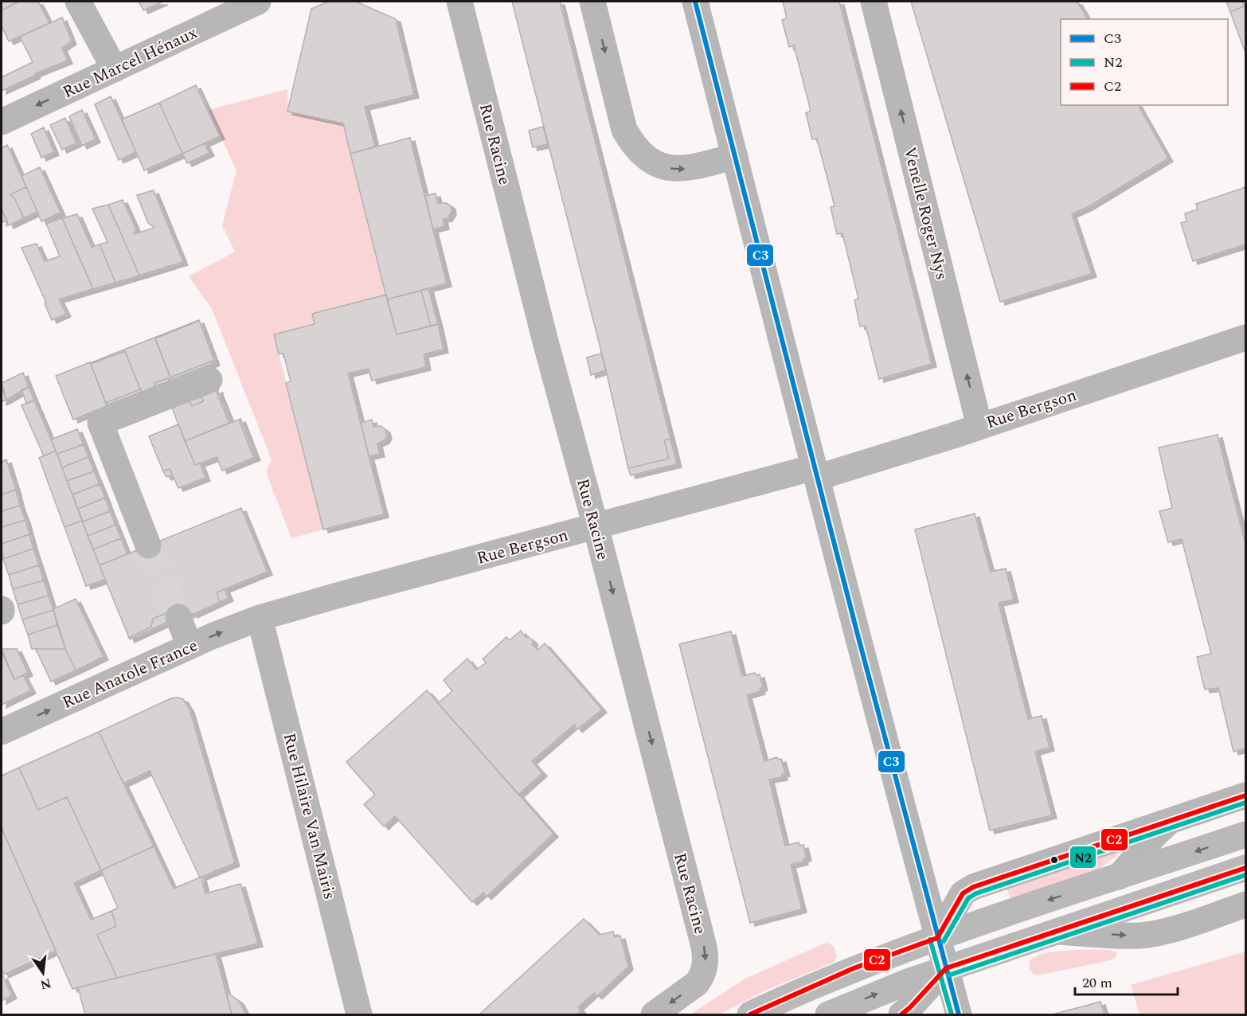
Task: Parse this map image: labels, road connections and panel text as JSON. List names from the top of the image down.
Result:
{
  "streets": {
    "street": [
      "Rue Marcel Hénaux",
      "Rue Racine",
      "Venelle Roger Nys",
      "Rue Bergson",
      "Rue Anatole France",
      "Rue Hilaire Van Mairis"
    ]
  },
  "crossings": [
    ["Rue Racine", "Rue Bergson"],
    ["Venelle Roger Nys", "Rue Bergson"],
    ["Rue Bergson", "Rue Anatole France"],
    ["Rue Bergson", "Rue Hilaire Van Mairis"],
    ["Rue Anatole France", "Rue Hilaire Van Mairis"]
  ],
  "one_way": ["Rue Marcel Hénaux", "Rue Anatole France"],
  "lines": ["transit line C3", "transit line C2", "transit line N2"],
  "legend": ["C3", "N2", "C2"],
  "scale_bar": "20 m",
  "north": "bottom"
}
